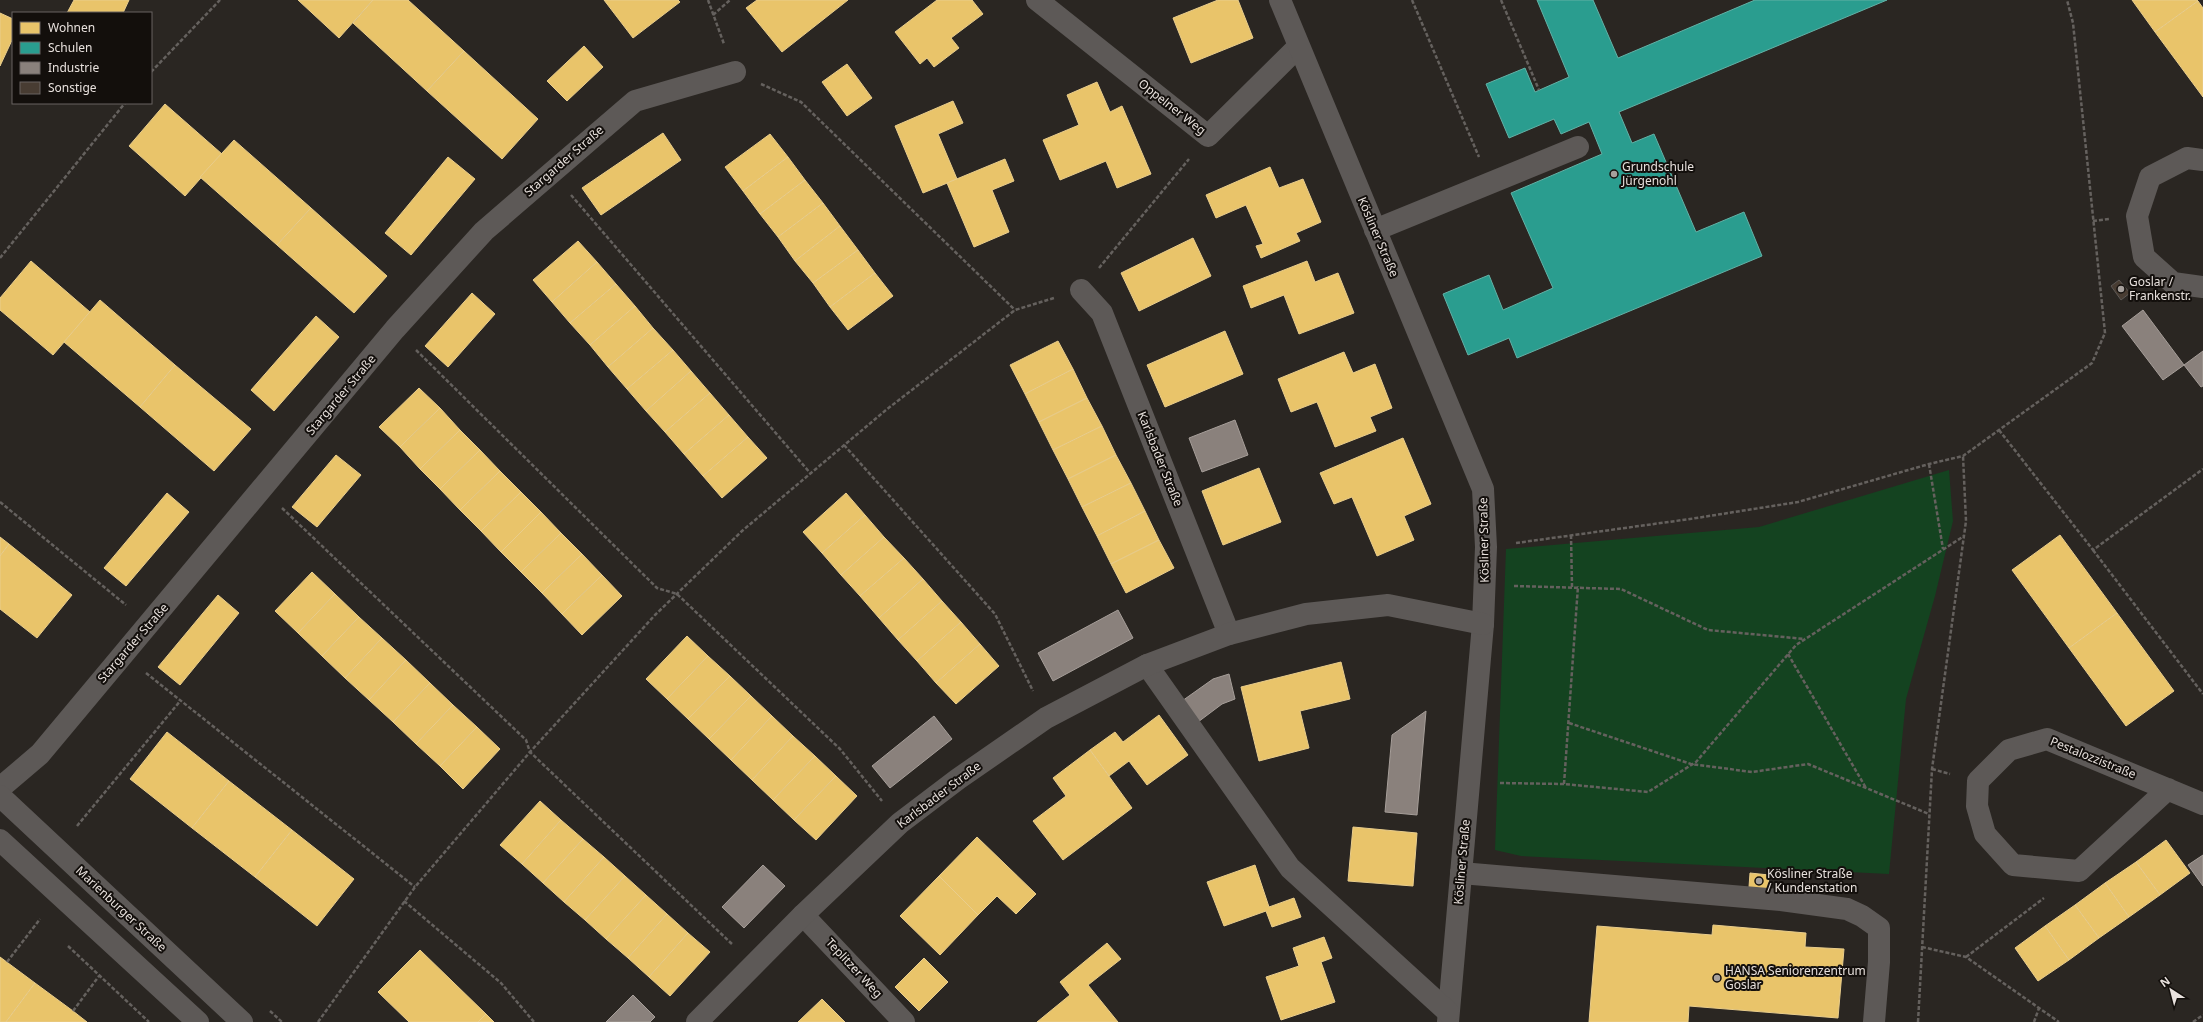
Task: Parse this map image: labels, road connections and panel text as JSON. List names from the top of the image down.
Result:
{
  "streets": {
    "street": [
      "Oppelner Weg",
      "Stargarder Straße",
      "Kösliner Straße",
      "Karlsbader Straße",
      "Pestalozzistraße",
      "Marienburger Straße",
      "Teplitzer Weg"
    ]
  },
  "crossings": [
    ["Oppelner Weg", "Kösliner Straße"],
    ["Kösliner Straße", "Karlsbader Straße"],
    ["Karlsbader Straße", "Teplitzer Weg"]
  ],
  "places": [
    "Grundschule Jürgenohl",
    "Goslar / Frankenstr.",
    "Kösliner Straße / Kundenstation",
    "HANSA Seniorenzentrum Goslar"
  ],
  "legend": [
    "Wohnen",
    "Schulen",
    "Industrie",
    "Sonstige"
  ],
  "north": "top left"
}
